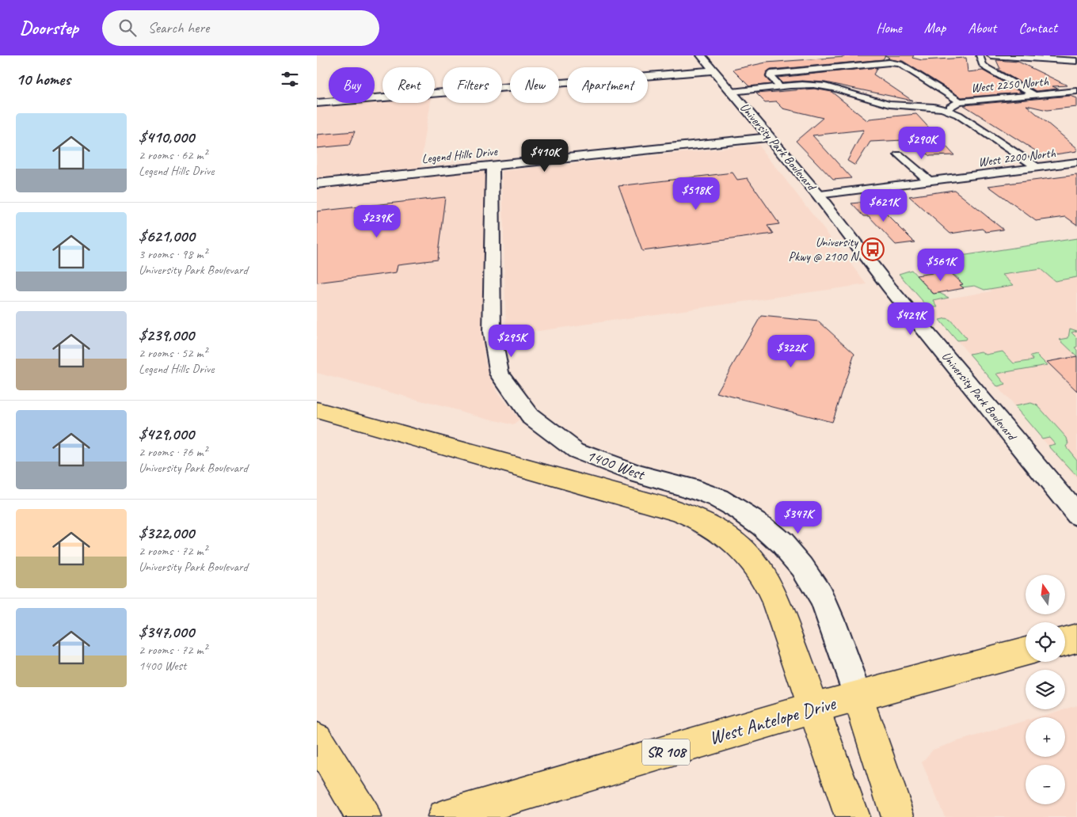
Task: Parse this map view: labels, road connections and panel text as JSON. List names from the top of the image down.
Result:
{
  "streets": {
    "main road": ["West Antelope Drive", "SR 108"],
    "street": [
      "West 2250 North",
      "University Park Boulevard",
      "Legend Hills Drive",
      "West 2200 North",
      "1400 West"
    ]
  },
  "crossings": [
    ["University Park Boulevard", "Legend Hills Drive"],
    ["University Park Boulevard", "West 2200 North"],
    ["Legend Hills Drive", "1400 West"],
    ["1400 West", "West Antelope Drive"]
  ],
  "places": {
    "bus stop": ["University Pkwy @ 2100 N"]
  },
  "north": "top",
  "page": {
    "header": "Doorstep",
    "search": "Search here",
    "nav": [
      "Home",
      "Map",
      "About",
      "Contact"
    ],
    "heading": "10 homes",
    "chip": [
      "Buy",
      "Rent",
      "Filters",
      "New",
      "Apartment"
    ],
    "list": [
      {
        "name": "$410,000",
        "note": "2 rooms · 62 m² · Legend Hills Drive"
      },
      {
        "name": "$621,000",
        "note": "3 rooms · 98 m² · University Park Boulevard"
      },
      {
        "name": "$239,000",
        "note": "2 rooms · 52 m² · Legend Hills Drive"
      },
      {
        "name": "$429,000",
        "note": "2 rooms · 76 m² · University Park Boulevard"
      },
      {
        "name": "$322,000",
        "note": "2 rooms · 72 m² · University Park Boulevard"
      },
      {
        "name": "$347,000",
        "note": "2 rooms · 72 m² · 1400 West"
      }
    ],
    "price": [
      "$290K",
      "$410K",
      "$518K",
      "$621K",
      "$239K",
      "$561K",
      "$429K",
      "$295K",
      "$322K",
      "$347K"
    ],
    "map_buttons": ["+", "−"]
  }
}
